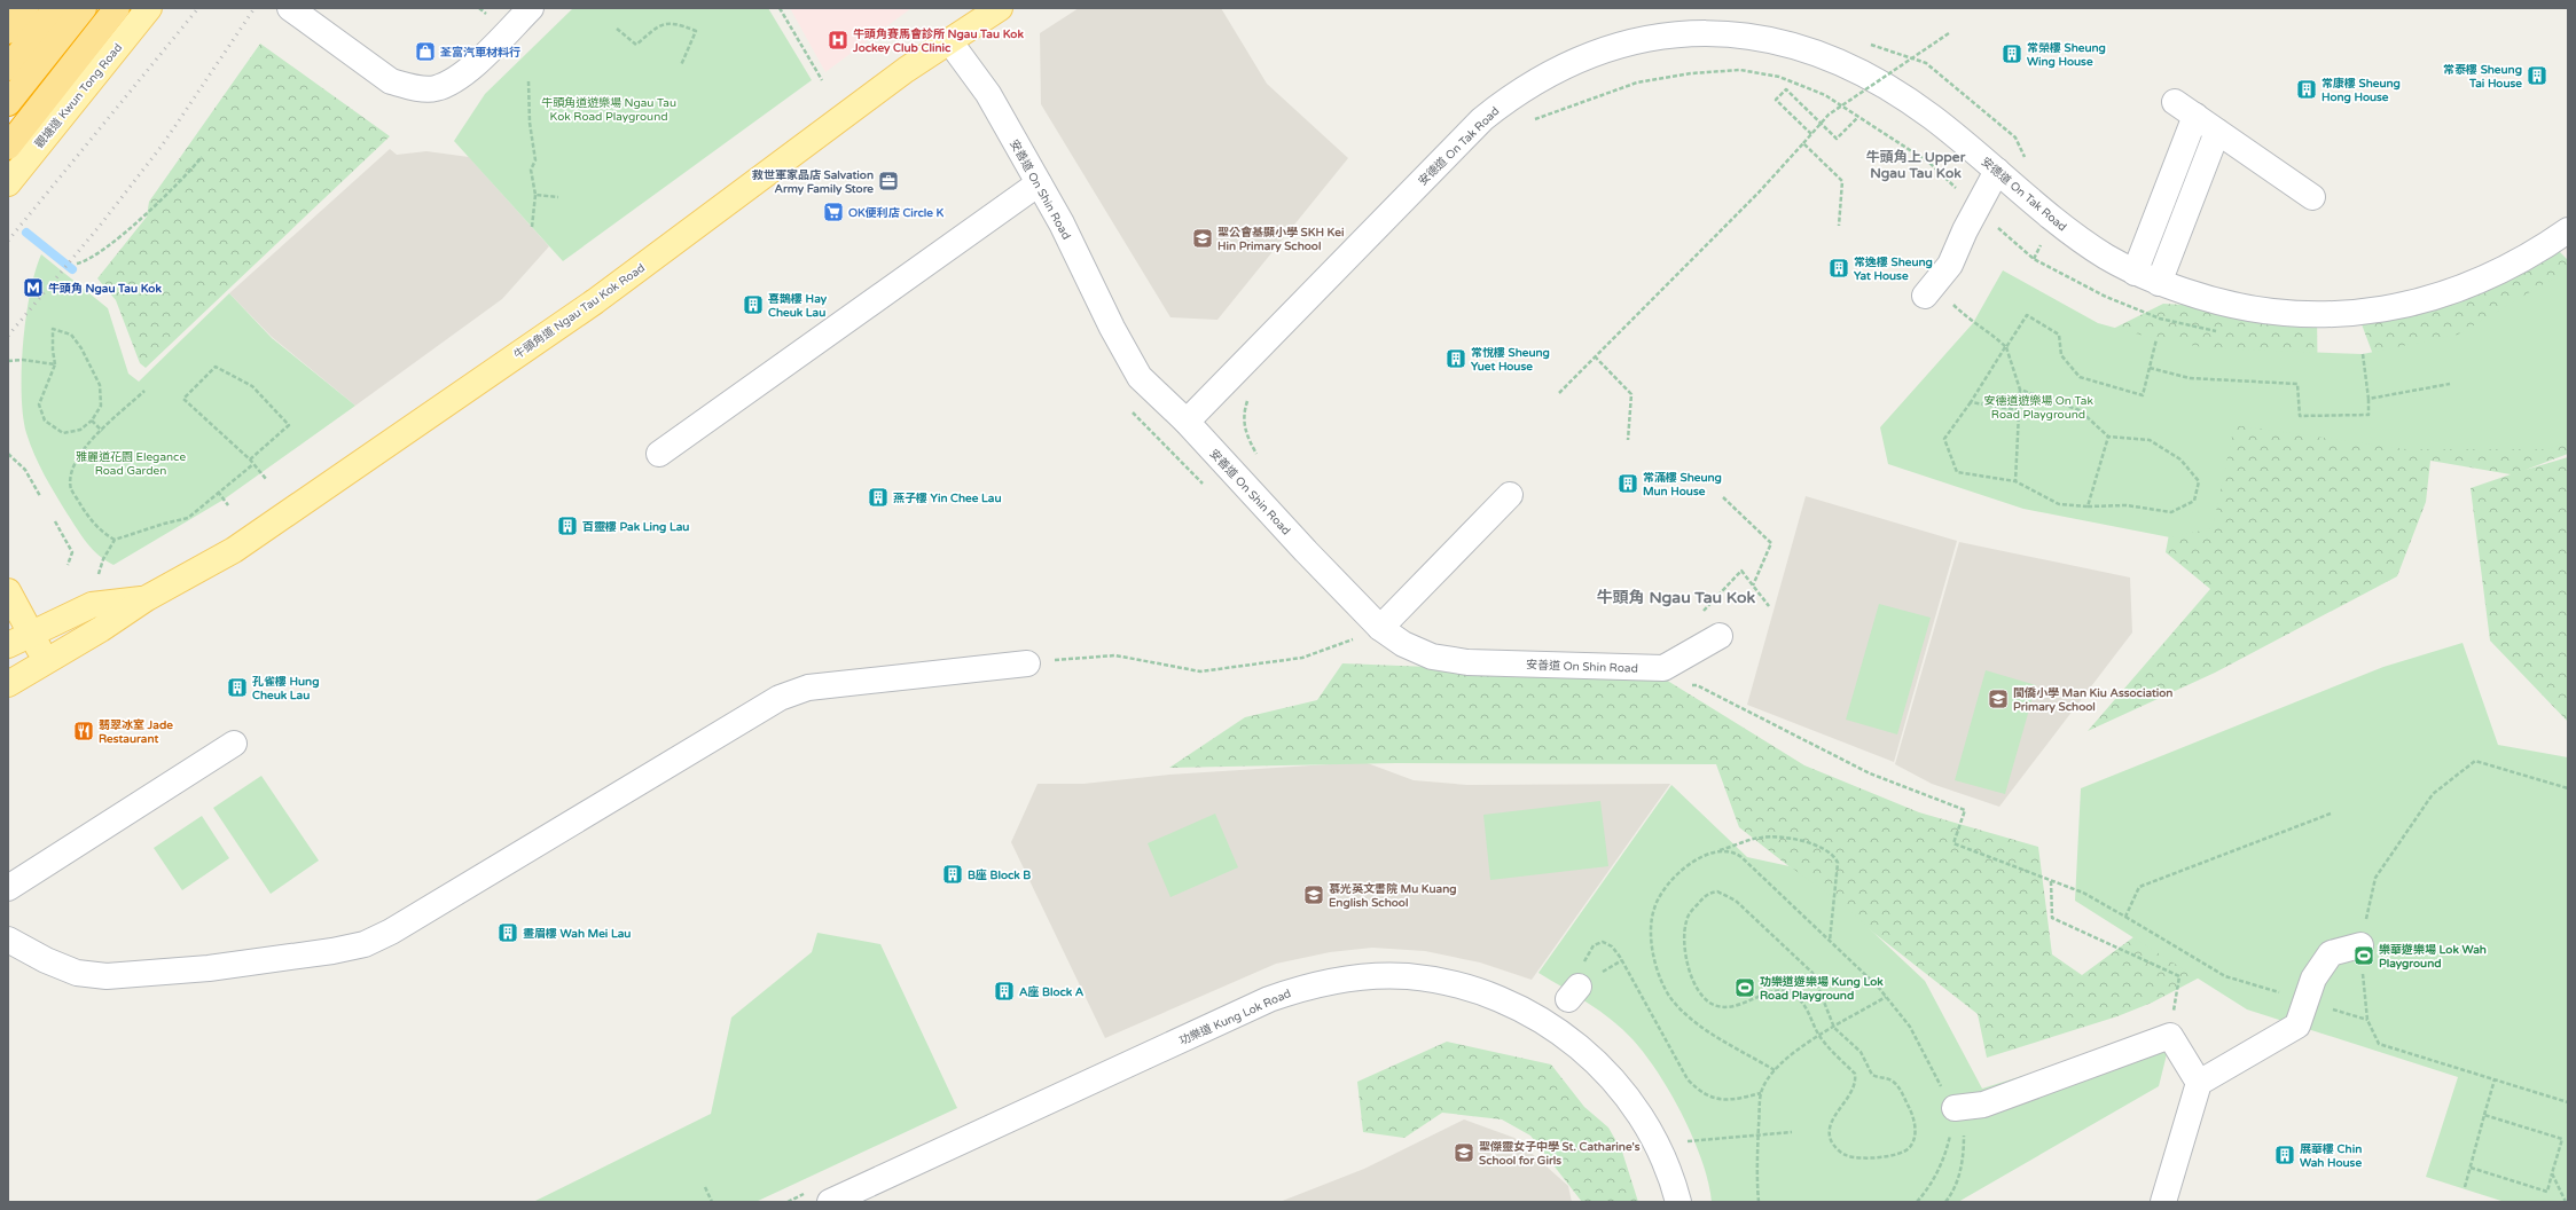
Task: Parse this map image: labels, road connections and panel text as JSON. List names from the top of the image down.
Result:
{
  "streets": {
    "highway": ["觀塘道 Kwun Tong Road"],
    "main road": ["牛頭角道 Ngau Tau Kok Road"],
    "street": ["安德道 On Tak Road", "安善道 On Shin Road", "功樂道 Kung Lok Road"]
  },
  "crossings": [
    ["安德道 On Tak Road", "安善道 On Shin Road"],
    ["安善道 On Shin Road", "牛頭角道 Ngau Tau Kok Road"]
  ],
  "districts": ["牛頭角上 Upper Ngau Tau Kok", "牛頭角 Ngau Tau Kok"],
  "parks": ["牛頭角道遊樂場 Ngau Tau Kok Road Playground", "安德道遊樂場 On Tak Road Playground", "雅麗道花園 Elegance Road Garden"],
  "places": {
    "hospital": ["牛頭角賽馬會診所 Ngau Tau Kok Jockey Club Clinic"],
    "shop": ["荃富汽車材料行"],
    "building": [
      "常榮樓 Sheung Wing House",
      "常泰樓 Sheung Tai House",
      "常康樓 Sheung Hong House",
      "常逸樓 Sheung Yat House",
      "喜鵲樓 Hay Cheuk Lau",
      "常悅樓 Sheung Yuet House",
      "常滿樓 Sheung Mun House",
      "燕子樓 Yin Chee Lau",
      "百靈樓 Pak Ling Lau",
      "孔雀樓 Hung Cheuk Lau",
      "B座 Block B",
      "畫眉樓 Wah Mei Lau",
      "A座 Block A",
      "展華樓 Chin Wah House"
    ],
    "office": ["救世軍家品店 Salvation Army Family Store"],
    "supermarket": ["OK便利店 Circle K"],
    "school or university": [
      "聖公會基顯小學 SKH Kei Hin Primary School",
      "閩僑小學 Man Kiu Association Primary School",
      "慕光英文書院 Mu Kuang English School",
      "聖傑靈女子中學 St. Catharine's School for Girls"
    ],
    "metro station": ["牛頭角 Ngau Tau Kok"],
    "restaurant": ["翡翠冰室 Jade Restaurant"],
    "sports": ["樂華遊樂場 Lok Wah Playground", "功樂道遊樂場 Kung Lok Road Playground"]
  }
}
